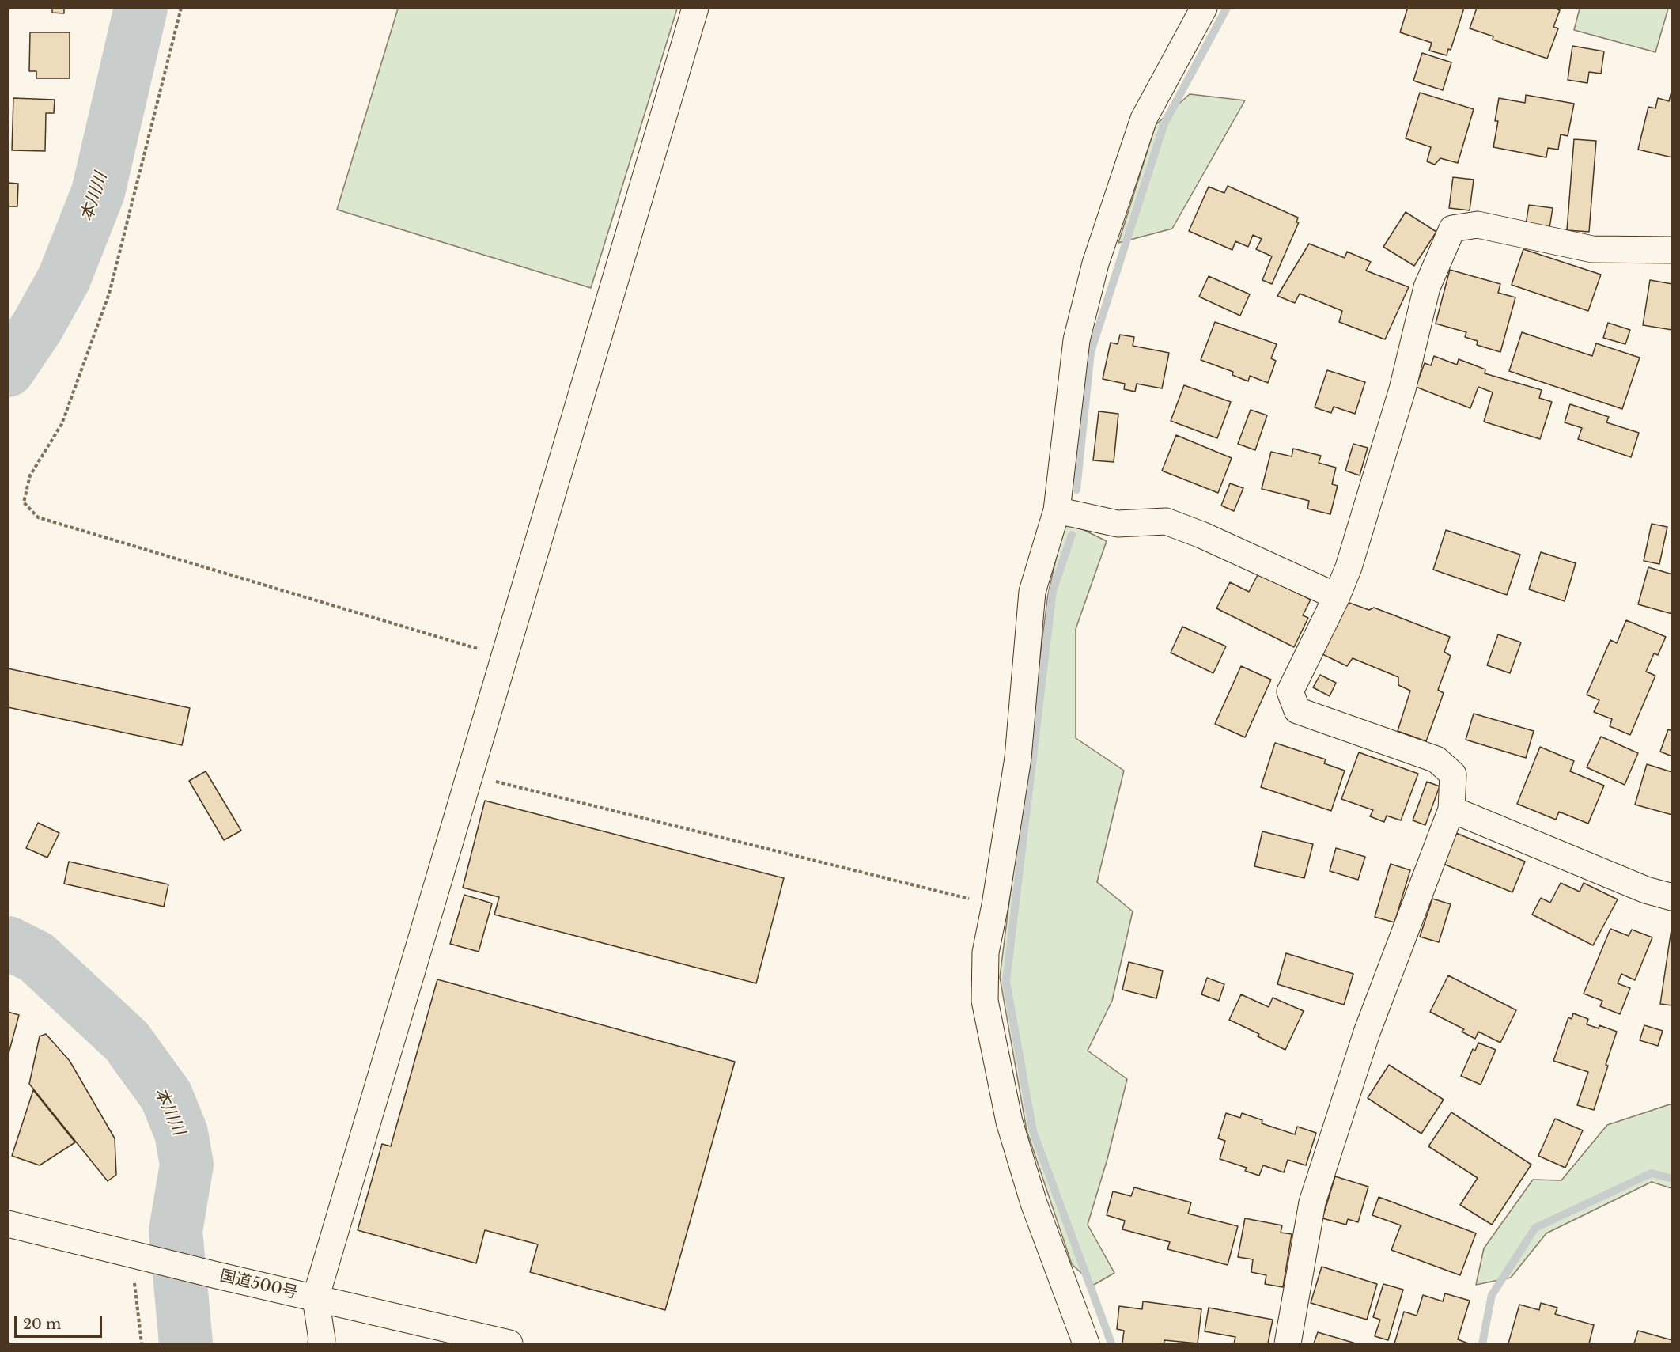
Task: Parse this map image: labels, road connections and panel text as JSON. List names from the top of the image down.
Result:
{
  "streets": {
    "main road": ["国道500号"]
  },
  "water": ["本川川"],
  "scale_bar": "20 m"
}
